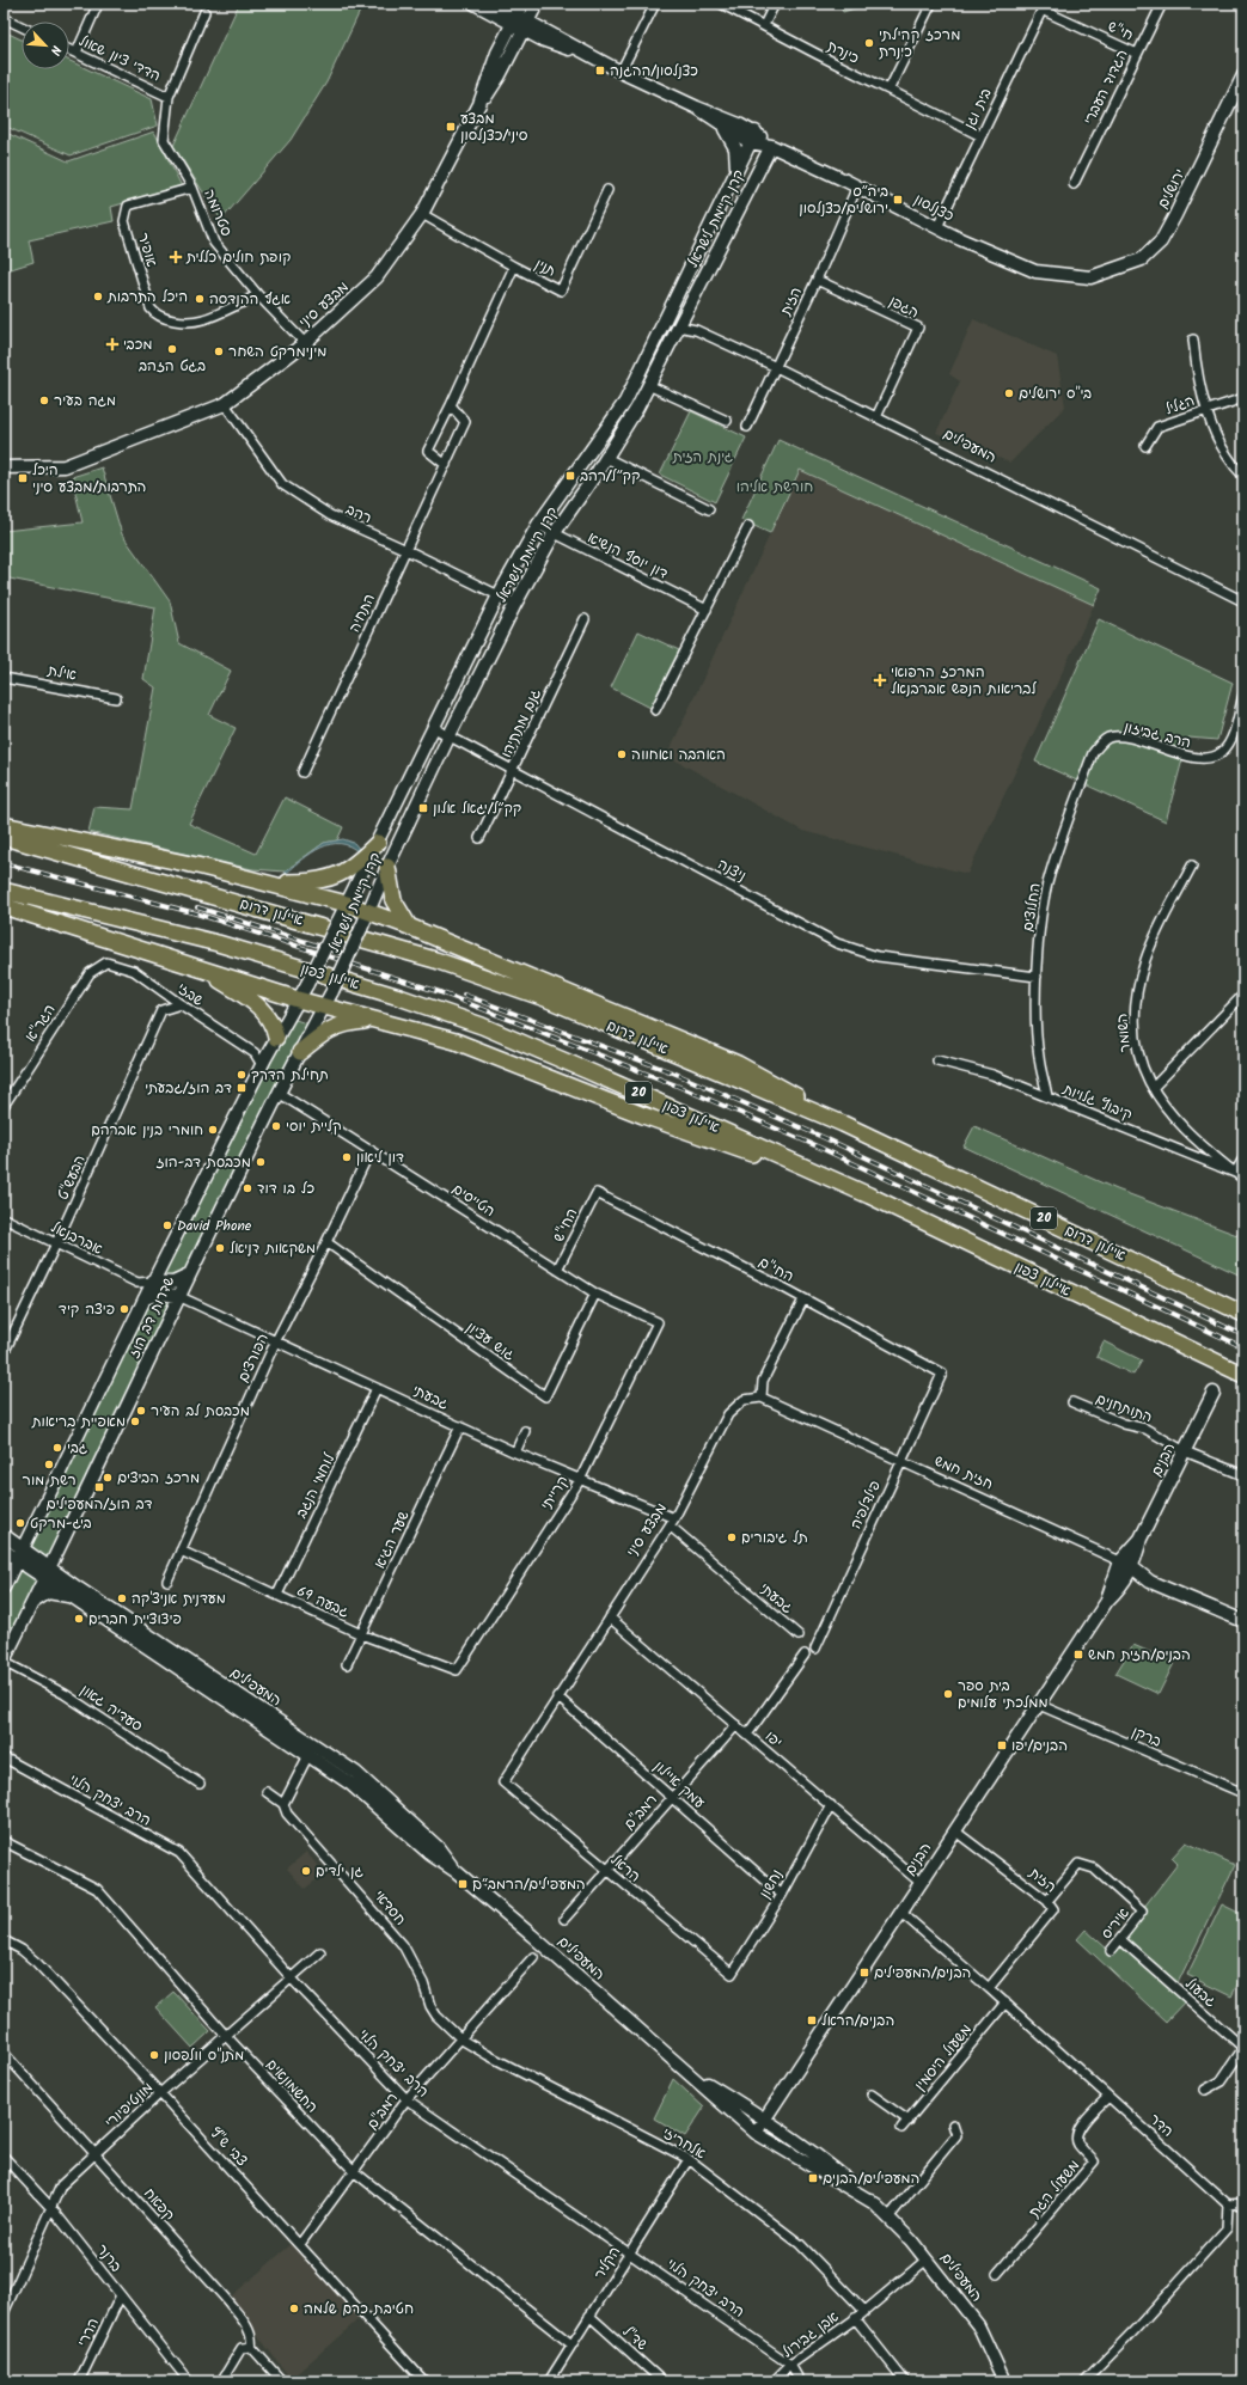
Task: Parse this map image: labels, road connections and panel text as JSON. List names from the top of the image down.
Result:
{
  "streets": {
    "highway": ["איילון דרום", "איילון צפון", "20"],
    "street": [
      "חי\"ש",
      "כינרת",
      "הדדי ציון שאול",
      "הגדוד העברי",
      "בית וגן",
      "ירושלים",
      "כצנלסון",
      "סטרומה",
      "קרן קיימת לישראל",
      "אופיר",
      "תנין",
      "הזית",
      "מבצע סיני",
      "הגפן",
      "הגליל",
      "המעפילים",
      "רהב",
      "דון יוסף הנשיא",
      "התחיה",
      "אילת",
      "גנם מתתיהו",
      "הרב גביזון",
      "ניצנה",
      "החלוצים",
      "שבזי",
      "הגר\"א",
      "השומר",
      "קיבוץ גלויות",
      "הבעש\"ט",
      "הטייסים",
      "החי\"ש",
      "אברבנאל",
      "החי\"ם",
      "שדרות דב הוז",
      "גוש עציון",
      "הפורצים",
      "גבעתי",
      "התותחנים",
      "הבנים",
      "חזית חמש",
      "לוחמי הנגב",
      "קרייתי",
      "פילדלפיה",
      "שער הגיא",
      "גבעה 69",
      "סעדיה גאון",
      "ברקן",
      "יפו",
      "עמק איילון",
      "הרב יצחק הלוי",
      "רמב\"ם",
      "הראל",
      "נחשון",
      "חסדאי",
      "איריס",
      "גבעול",
      "משעול היסמין",
      "החשמונאים",
      "מונטיפיורי",
      "הדר",
      "אלחריזי",
      "צבי ש\"ץ",
      "משעול הגת",
      "קפאח",
      "ברנר",
      "הקליר",
      "הררי",
      "אבן גבירול",
      "שד\"ל"
    ]
  },
  "crossings": [
    ["חי\"ש", "הגדוד העברי"],
    ["חי\"ש", "בית וגן"],
    ["כינרת", "בית וגן"],
    ["הדדי ציון שאול", "סטרומה"],
    ["בית וגן", "כצנלסון"],
    ["ירושלים", "כצנלסון"],
    ["כצנלסון", "קרן קיימת לישראל"],
    ["כצנלסון", "הזית"],
    ["כצנלסון", "מבצע סיני"],
    ["סטרומה", "אופיר"],
    ["סטרומה", "מבצע סיני"],
    ["קרן קיימת לישראל", "המעפילים"],
    ["קרן קיימת לישראל", "רהב"],
    ["קרן קיימת לישראל", "דון יוסף הנשיא"],
    ["קרן קיימת לישראל", "ניצנה"],
    ["קרן קיימת לישראל", "שדרות דב הוז"],
    ["תנין", "מבצע סיני"],
    ["הזית", "הגפן"],
    ["הזית", "המעפילים"],
    ["הזית", "הבנים"],
    ["הזית", "איריס"],
    ["הזית", "הדר"],
    ["מבצע סיני", "רהב"],
    ["מבצע סיני", "גבעתי"],
    ["מבצע סיני", "חזית חמש"],
    ["מבצע סיני", "יפו"],
    ["מבצע סיני", "עמק איילון"],
    ["מבצע סיני", "הראל"],
    ["הגפן", "המעפילים"],
    ["המעפילים", "שדרות דב הוז"],
    ["המעפילים", "הבנים"],
    ["המעפילים", "אבן גבירול"],
    ["רהב", "התחיה"],
    ["גנם מתתיהו", "ניצנה"],
    ["הרב גביזון", "החלוצים"],
    ["ניצנה", "החלוצים"],
    ["החלוצים", "קיבוץ גלויות"],
    ["שבזי", "הגר\"א"],
    ["שבזי", "הבעש\"ט"],
    ["שבזי", "שדרות דב הוז"],
    ["השומר", "קיבוץ גלויות"],
    ["הבעש\"ט", "אברבנאל"],
    ["הטייסים", "החי\"ש"],
    ["הטייסים", "שדרות דב הוז"],
    ["הטייסים", "גוש עציון"],
    ["הטייסים", "הפורצים"],
    ["הטייסים", "קרייתי"],
    ["החי\"ש", "החי\"ם"],
    ["החי\"ם", "פילדלפיה"],
    ["שדרות דב הוז", "גבעתי"],
    ["שדרות דב הוז", "סעדיה גאון"],
    ["גוש עציון", "הפורצים"],
    ["הפורצים", "גבעתי"],
    ["הפורצים", "גבעה 69"],
    ["גבעתי", "לוחמי הנגב"],
    ["גבעתי", "קרייתי"],
    ["גבעתי", "שער הגיא"],
    ["התותחנים", "הבנים"],
    ["הבנים", "חזית חמש"],
    ["הבנים", "ברקן"],
    ["הבנים", "יפו"],
    ["הבנים", "הדר"],
    ["חזית חמש", "פילדלפיה"],
    ["לוחמי הנגב", "גבעה 69"],
    ["קרייתי", "גבעה 69"],
    ["שער הגיא", "גבעה 69"],
    ["יפו", "רמב\"ם"],
    ["יפו", "נחשון"],
    ["עמק איילון", "רמב\"ם"],
    ["עמק איילון", "נחשון"],
    ["הרב יצחק הלוי", "רמב\"ם"],
    ["הרב יצחק הלוי", "מונטיפיורי"],
    ["הרב יצחק הלוי", "הקליר"],
    ["הרב יצחק הלוי", "אבן גבירול"],
    ["רמב\"ם", "הראל"],
    ["רמב\"ם", "חסדאי"],
    ["רמב\"ם", "החשמונאים"],
    ["רמב\"ם", "אלחריזי"],
    ["רמב\"ם", "צבי ש\"ץ"],
    ["הראל", "נחשון"],
    ["חסדאי", "אלחריזי"],
    ["איריס", "גבעול"],
    ["משעול היסמין", "הדר"],
    ["החשמונאים", "מונטיפיורי"],
    ["החשמונאים", "הקליר"],
    ["מונטיפיורי", "צבי ש\"ץ"],
    ["מונטיפיורי", "קפאח"],
    ["מונטיפיורי", "ברנר"],
    ["הדר", "משעול הגת"],
    ["אלחריזי", "הקליר"],
    ["אלחריזי", "אבן גבירול"],
    ["ברנר", "הררי"],
    ["הקליר", "שד\"ל"]
  ],
  "parks": ["גינת הזית", "חורשת אליהו"],
  "places": {
    "other": [
      "מרכז קהילתי כינרת",
      "היכל התרבות",
      "אגף ההנדסה",
      "בגט הזהב",
      "מינימרקט השחר",
      "בי\"ס ירושלים",
      "מגה בעיר",
      "האהבה ואחווה",
      "תחילת הדרך",
      "קליית יוסי",
      "חומרי בנין אברהם",
      "דון ליאון",
      "מכבסת דב-הוז",
      "כל בו דוד",
      "David Phone",
      "משקאות דניאל",
      "פיצה קיד",
      "מכבסת לב העיר",
      "מאפיית בריאות",
      "גבי",
      "רשת מור",
      "מרכז הביצים",
      "ביג-מרקט",
      "תל גיבורים",
      "מעדנית אניצ'קה",
      "פיצוציית חברים",
      "בית ספר ממלכתי עלומים",
      "גן ילדים",
      "מתנ''ס וולפסון",
      "חטיבת כרם שלמה"
    ],
    "transit": [
      "כצנלסון/ההגנה",
      "מבצע סיני/כצנלסון",
      "ביה״ס ירושלים/כצנלסון",
      "קק״ל/רהב",
      "היכל התרבות/מבצע סיני",
      "קק״ל/יגאל אלון",
      "דב הוז/גבעתי",
      "דב הוז/המעפילים",
      "הבנים/חזית חמש",
      "הבנים/יפו",
      "המעפילים/הרמב״ם",
      "הבנים/המעפילים",
      "הבנים/הראל",
      "המעפילים/הבנים"
    ],
    "health": ["קופת חולים כללית", "מכבי", "המרכז הרפואי לבריאות הנפש אברבנאל"]
  },
  "north": "bottom right"
}
